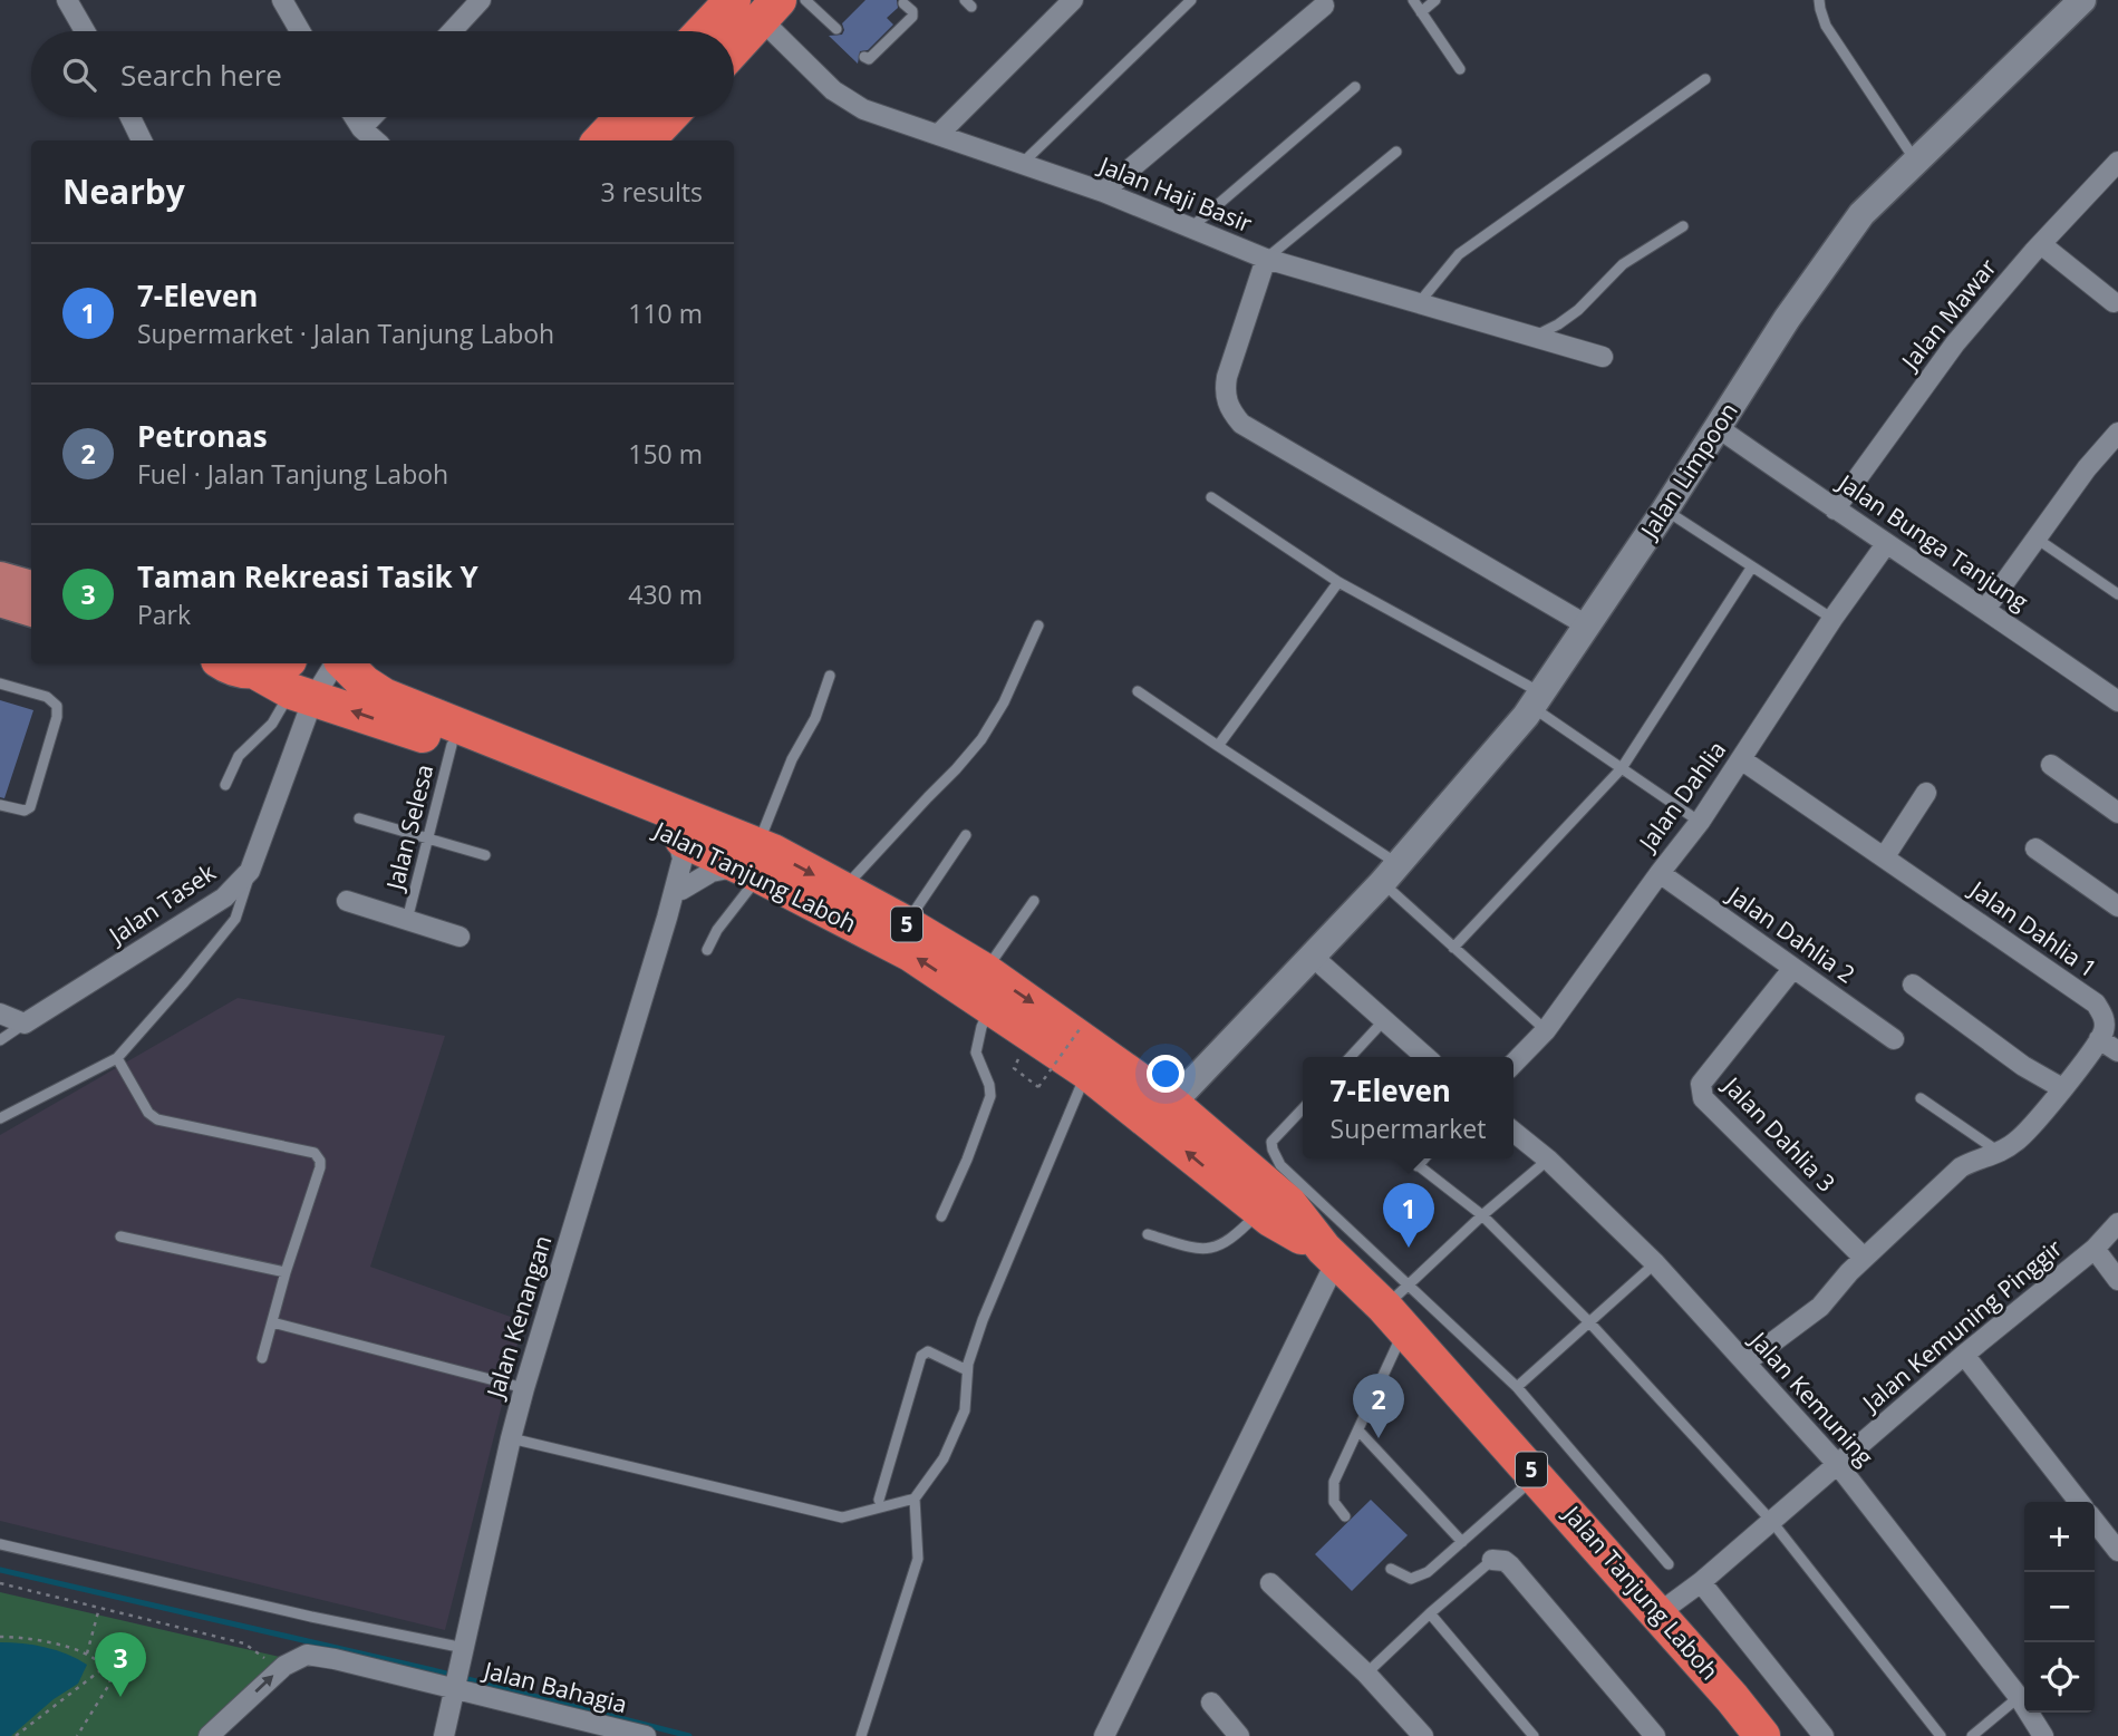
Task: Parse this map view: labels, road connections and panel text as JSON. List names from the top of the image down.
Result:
{
  "streets": {
    "highway": ["Jalan Tanjung Laboh", "5"],
    "street": [
      "Jalan Haji Basir",
      "Jalan Mawar",
      "Jalan Limpoon",
      "Jalan Bunga Tanjung",
      "Jalan Dahlia",
      "Jalan Tasek",
      "Jalan Dahlia 1",
      "Jalan Dahlia 2",
      "Jalan Dahlia 3",
      "Jalan Kenangan",
      "Jalan Kemuning Pinggir",
      "Jalan Kemuning",
      "Jalan Bahagia"
    ],
    "lane": ["Jalan Selesa"]
  },
  "crossings": [
    ["Jalan Mawar", "Jalan Bunga Tanjung"],
    ["Jalan Limpoon", "Jalan Bunga Tanjung"],
    ["Jalan Limpoon", "Jalan Tanjung Laboh"],
    ["Jalan Bunga Tanjung", "Jalan Dahlia"],
    ["Jalan Dahlia", "Jalan Dahlia 1"],
    ["Jalan Dahlia", "Jalan Dahlia 2"],
    ["Jalan Selesa", "Jalan Tanjung Laboh"],
    ["Jalan Tanjung Laboh", "Jalan Tasek"],
    ["Jalan Tanjung Laboh", "Jalan Kenangan"],
    ["Jalan Tanjung Laboh", "Jalan Kemuning Pinggir"],
    ["Jalan Dahlia 2", "Jalan Dahlia 3"],
    ["Jalan Kenangan", "Jalan Bahagia"],
    ["Jalan Kemuning Pinggir", "Jalan Kemuning"]
  ],
  "page": {
    "search": "Search here",
    "heading": ["Nearby", "3 results"],
    "list": [
      {
        "mark": "1",
        "name": "7-Eleven",
        "note": "Supermarket · Jalan Tanjung Laboh",
        "value": "110 m"
      },
      {
        "mark": "2",
        "name": "Petronas",
        "note": "Fuel · Jalan Tanjung Laboh",
        "value": "150 m"
      },
      {
        "mark": "3",
        "name": "Taman Rekreasi Tasik Y",
        "note": "Park",
        "value": "430 m"
      }
    ],
    "popup": ["7-Eleven", "Supermarket"],
    "pins": ["1", "2", "3"],
    "map_buttons": ["+", "−"]
  }
}
